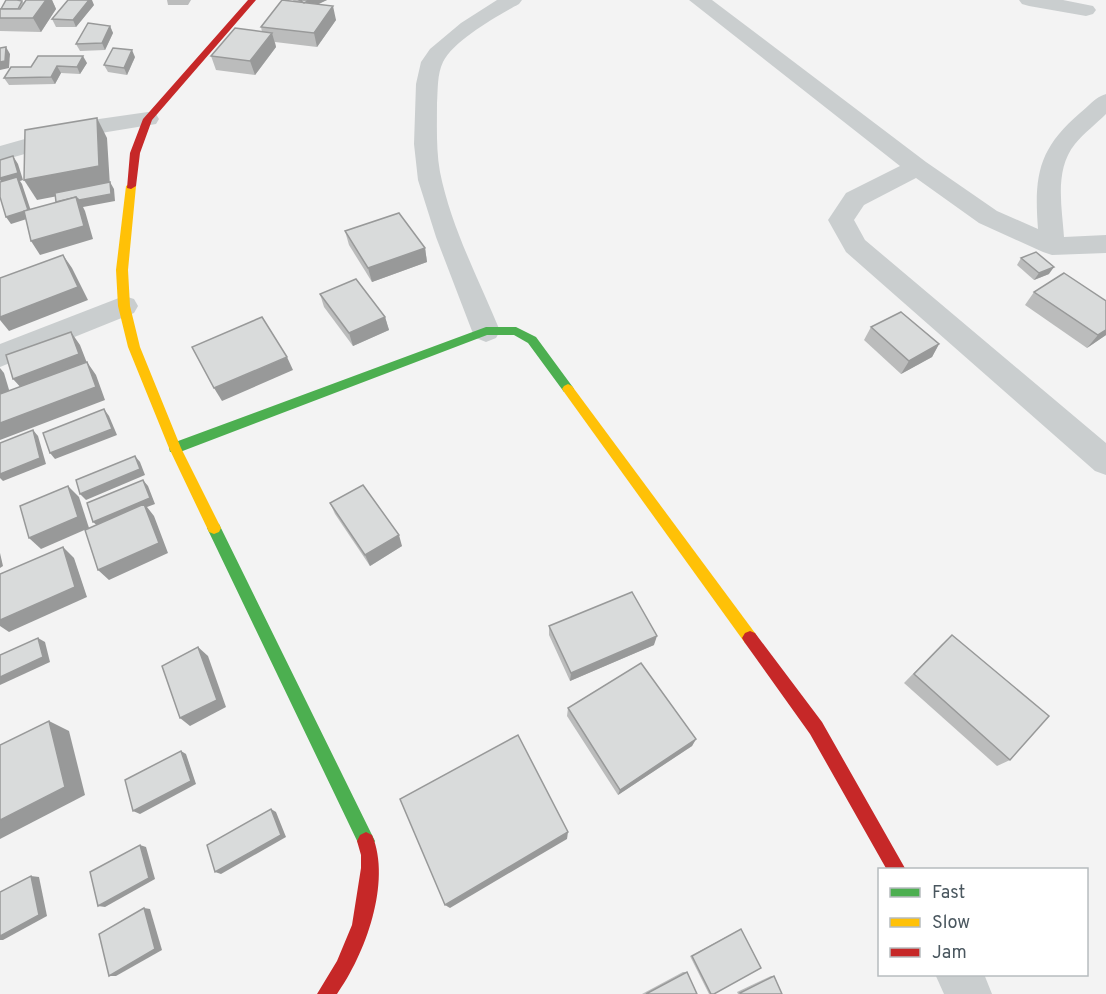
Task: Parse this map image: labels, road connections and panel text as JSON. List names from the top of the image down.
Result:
{
  "legend": ["Fast", "Slow", "Jam"]
}
